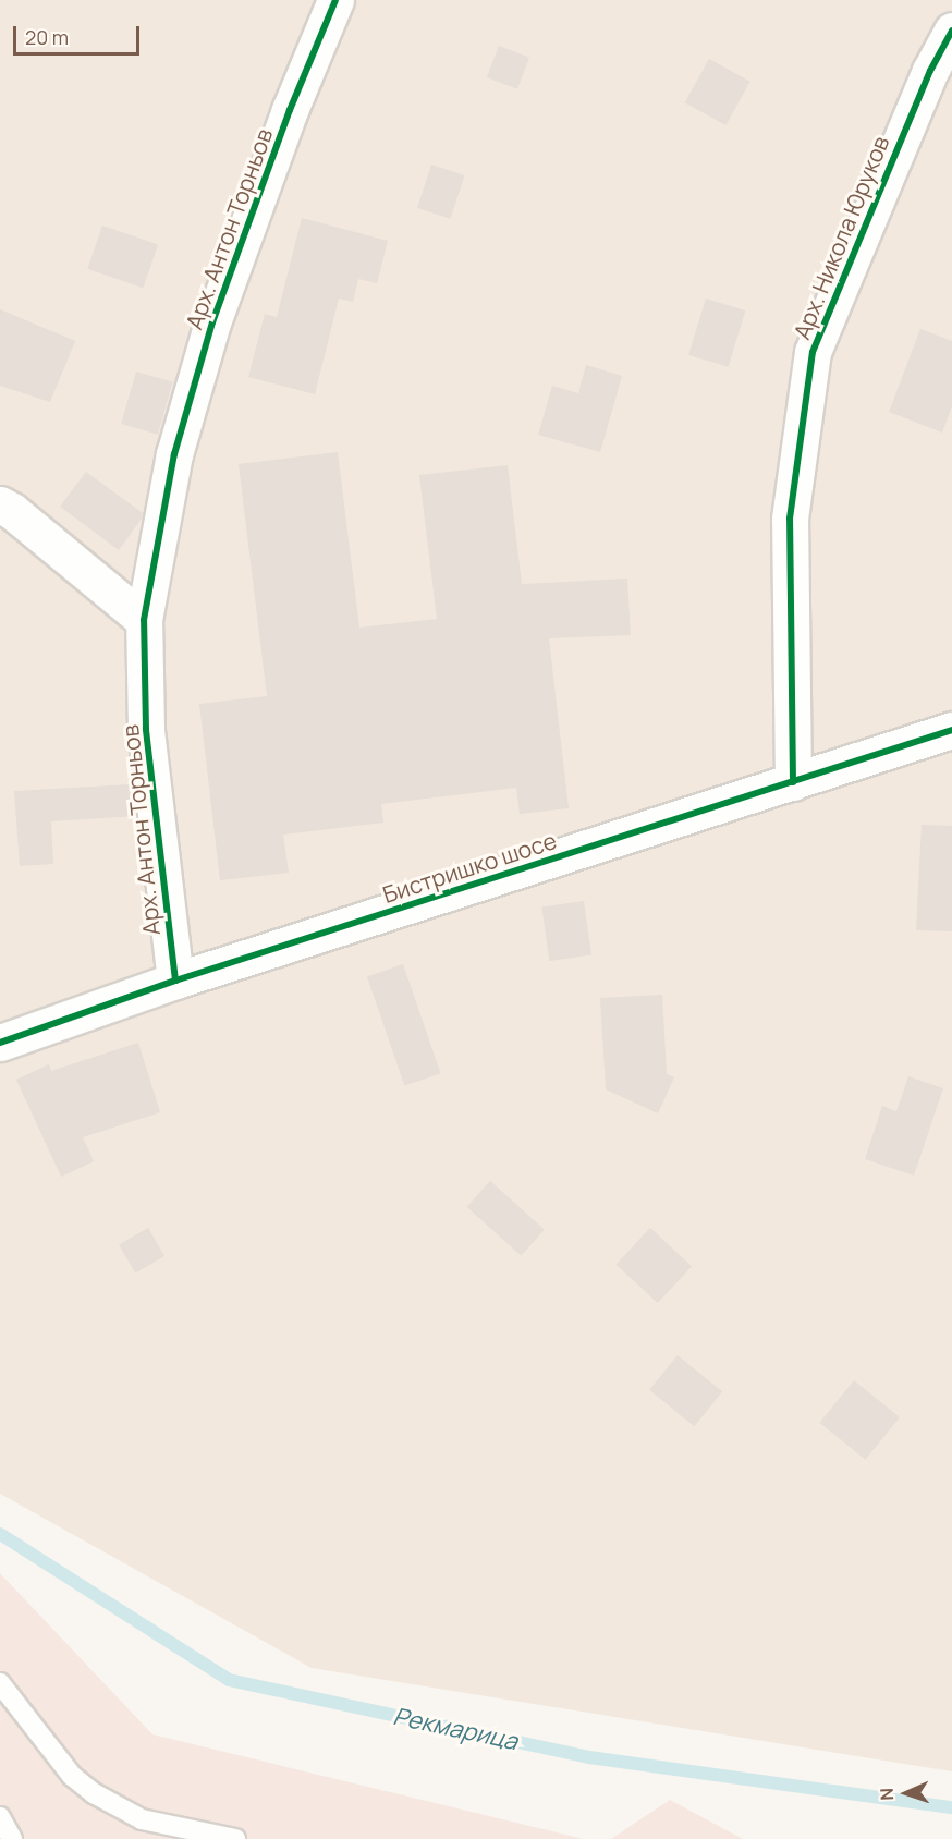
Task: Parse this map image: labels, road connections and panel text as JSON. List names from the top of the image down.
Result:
{
  "streets": {
    "street": ["Арх. Антон Торньов", "Арх. Никола Юруков", "Бистришко шосе"]
  },
  "crossings": [
    ["Арх. Антон Торньов", "Бистришко шосе"],
    ["Арх. Никола Юруков", "Бистришко шосе"]
  ],
  "water": ["Рекмарица"],
  "scale_bar": "20 m",
  "north": "left"
}
